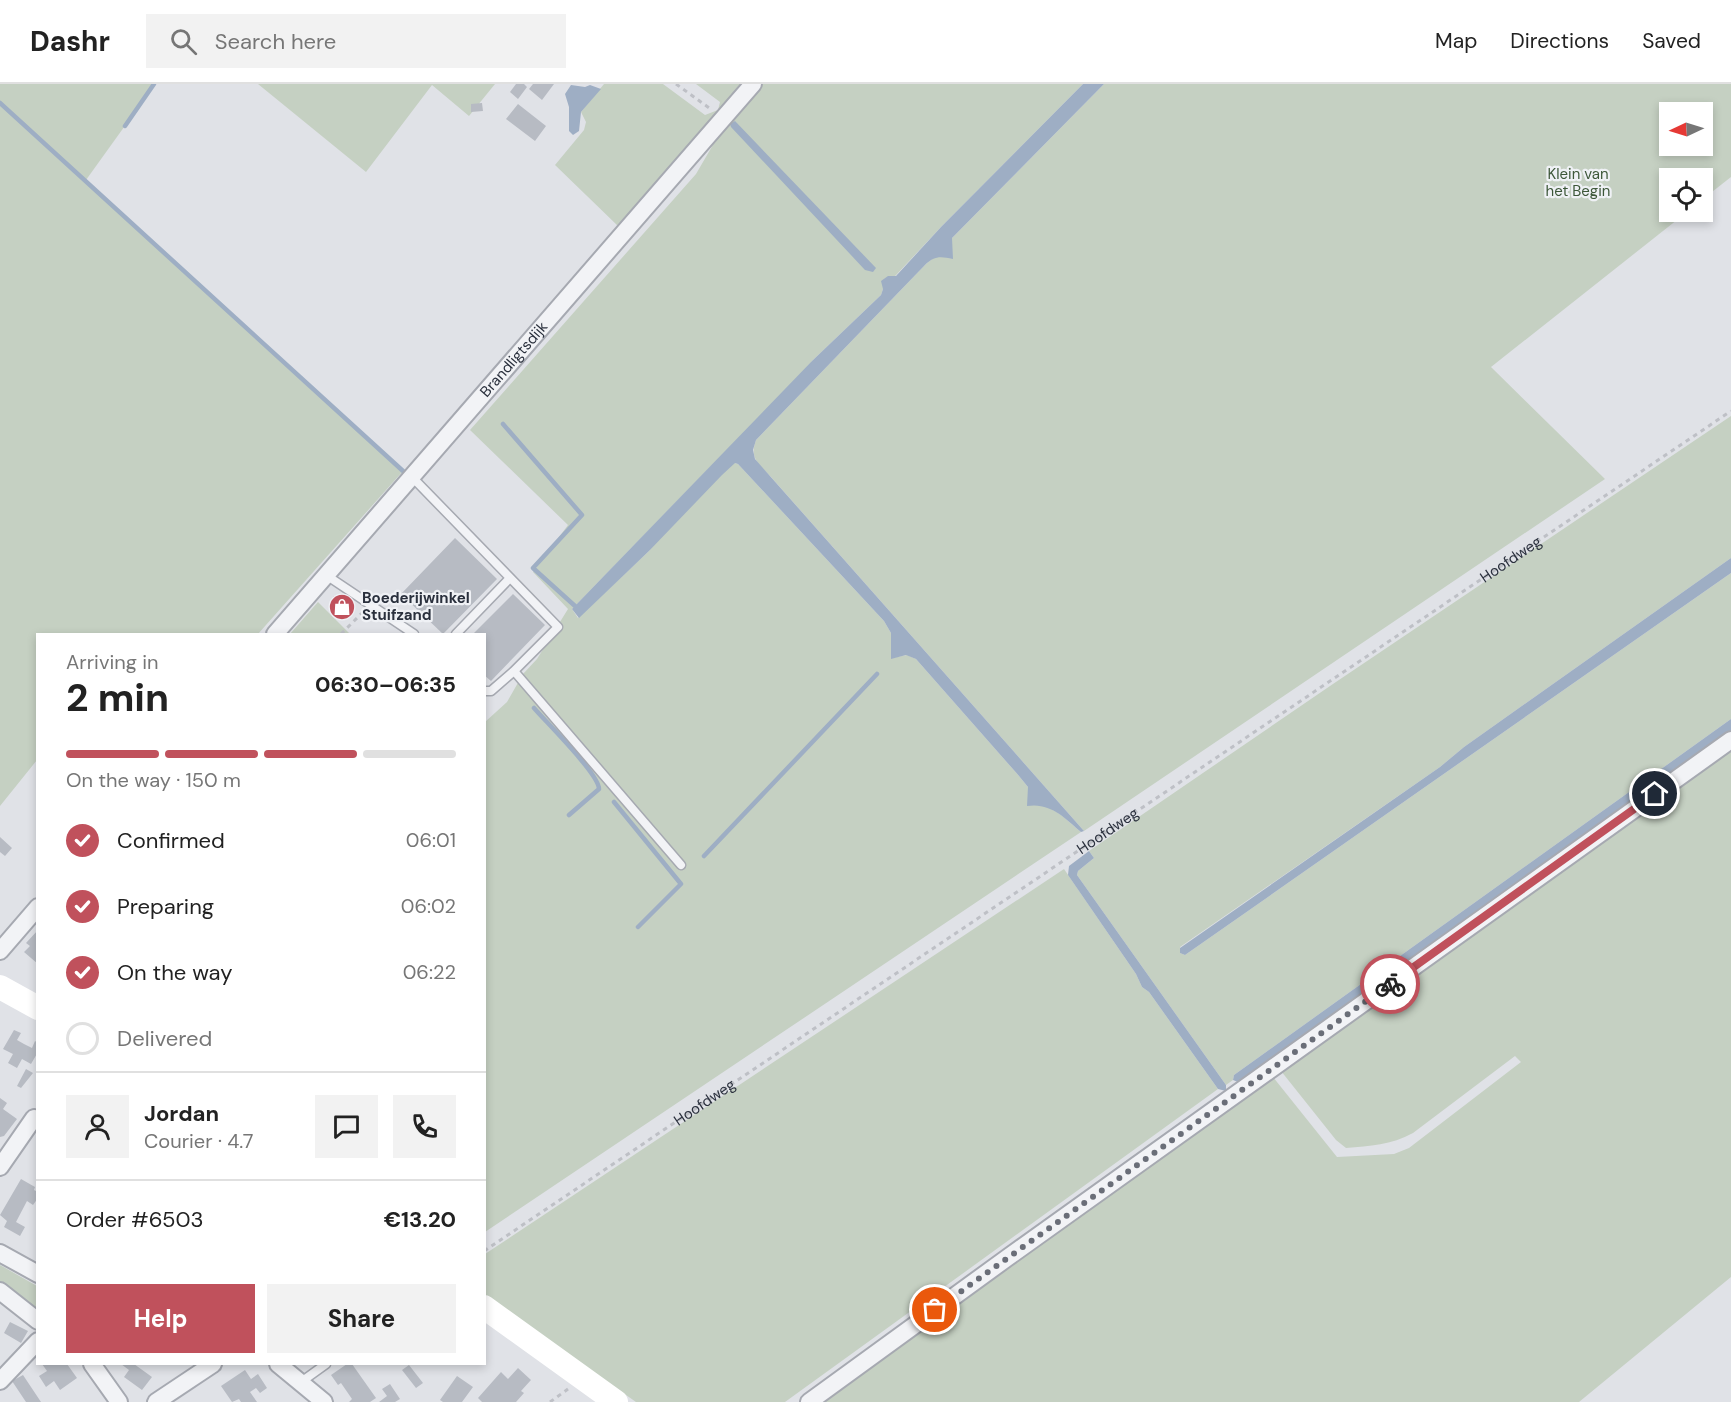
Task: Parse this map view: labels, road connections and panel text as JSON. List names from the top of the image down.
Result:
{
  "streets": {
    "street": ["Brandligtsdijk"],
    "path": ["Hoofdweg"]
  },
  "parks": ["Klein van het Begin"],
  "places": {
    "shop": ["Boederijwinkel Stuifzand"]
  },
  "north": "left",
  "page": {
    "header": "Dashr",
    "search": "Search here",
    "nav": ["Map", "Directions", "Saved"],
    "heading": ["2 min", "Arriving in", "06:30–06:35"],
    "panel": [
      "Jordan",
      "Courier · 4.7",
      "Order #6503",
      "€13.20"
    ],
    "bar": "On the way · 150 m",
    "list": [
      ["Confirmed", "06:01"],
      ["Preparing", "06:02"],
      ["On the way", "06:22"],
      "Delivered"
    ],
    "buttons": ["Help", "Share"]
  }
}
